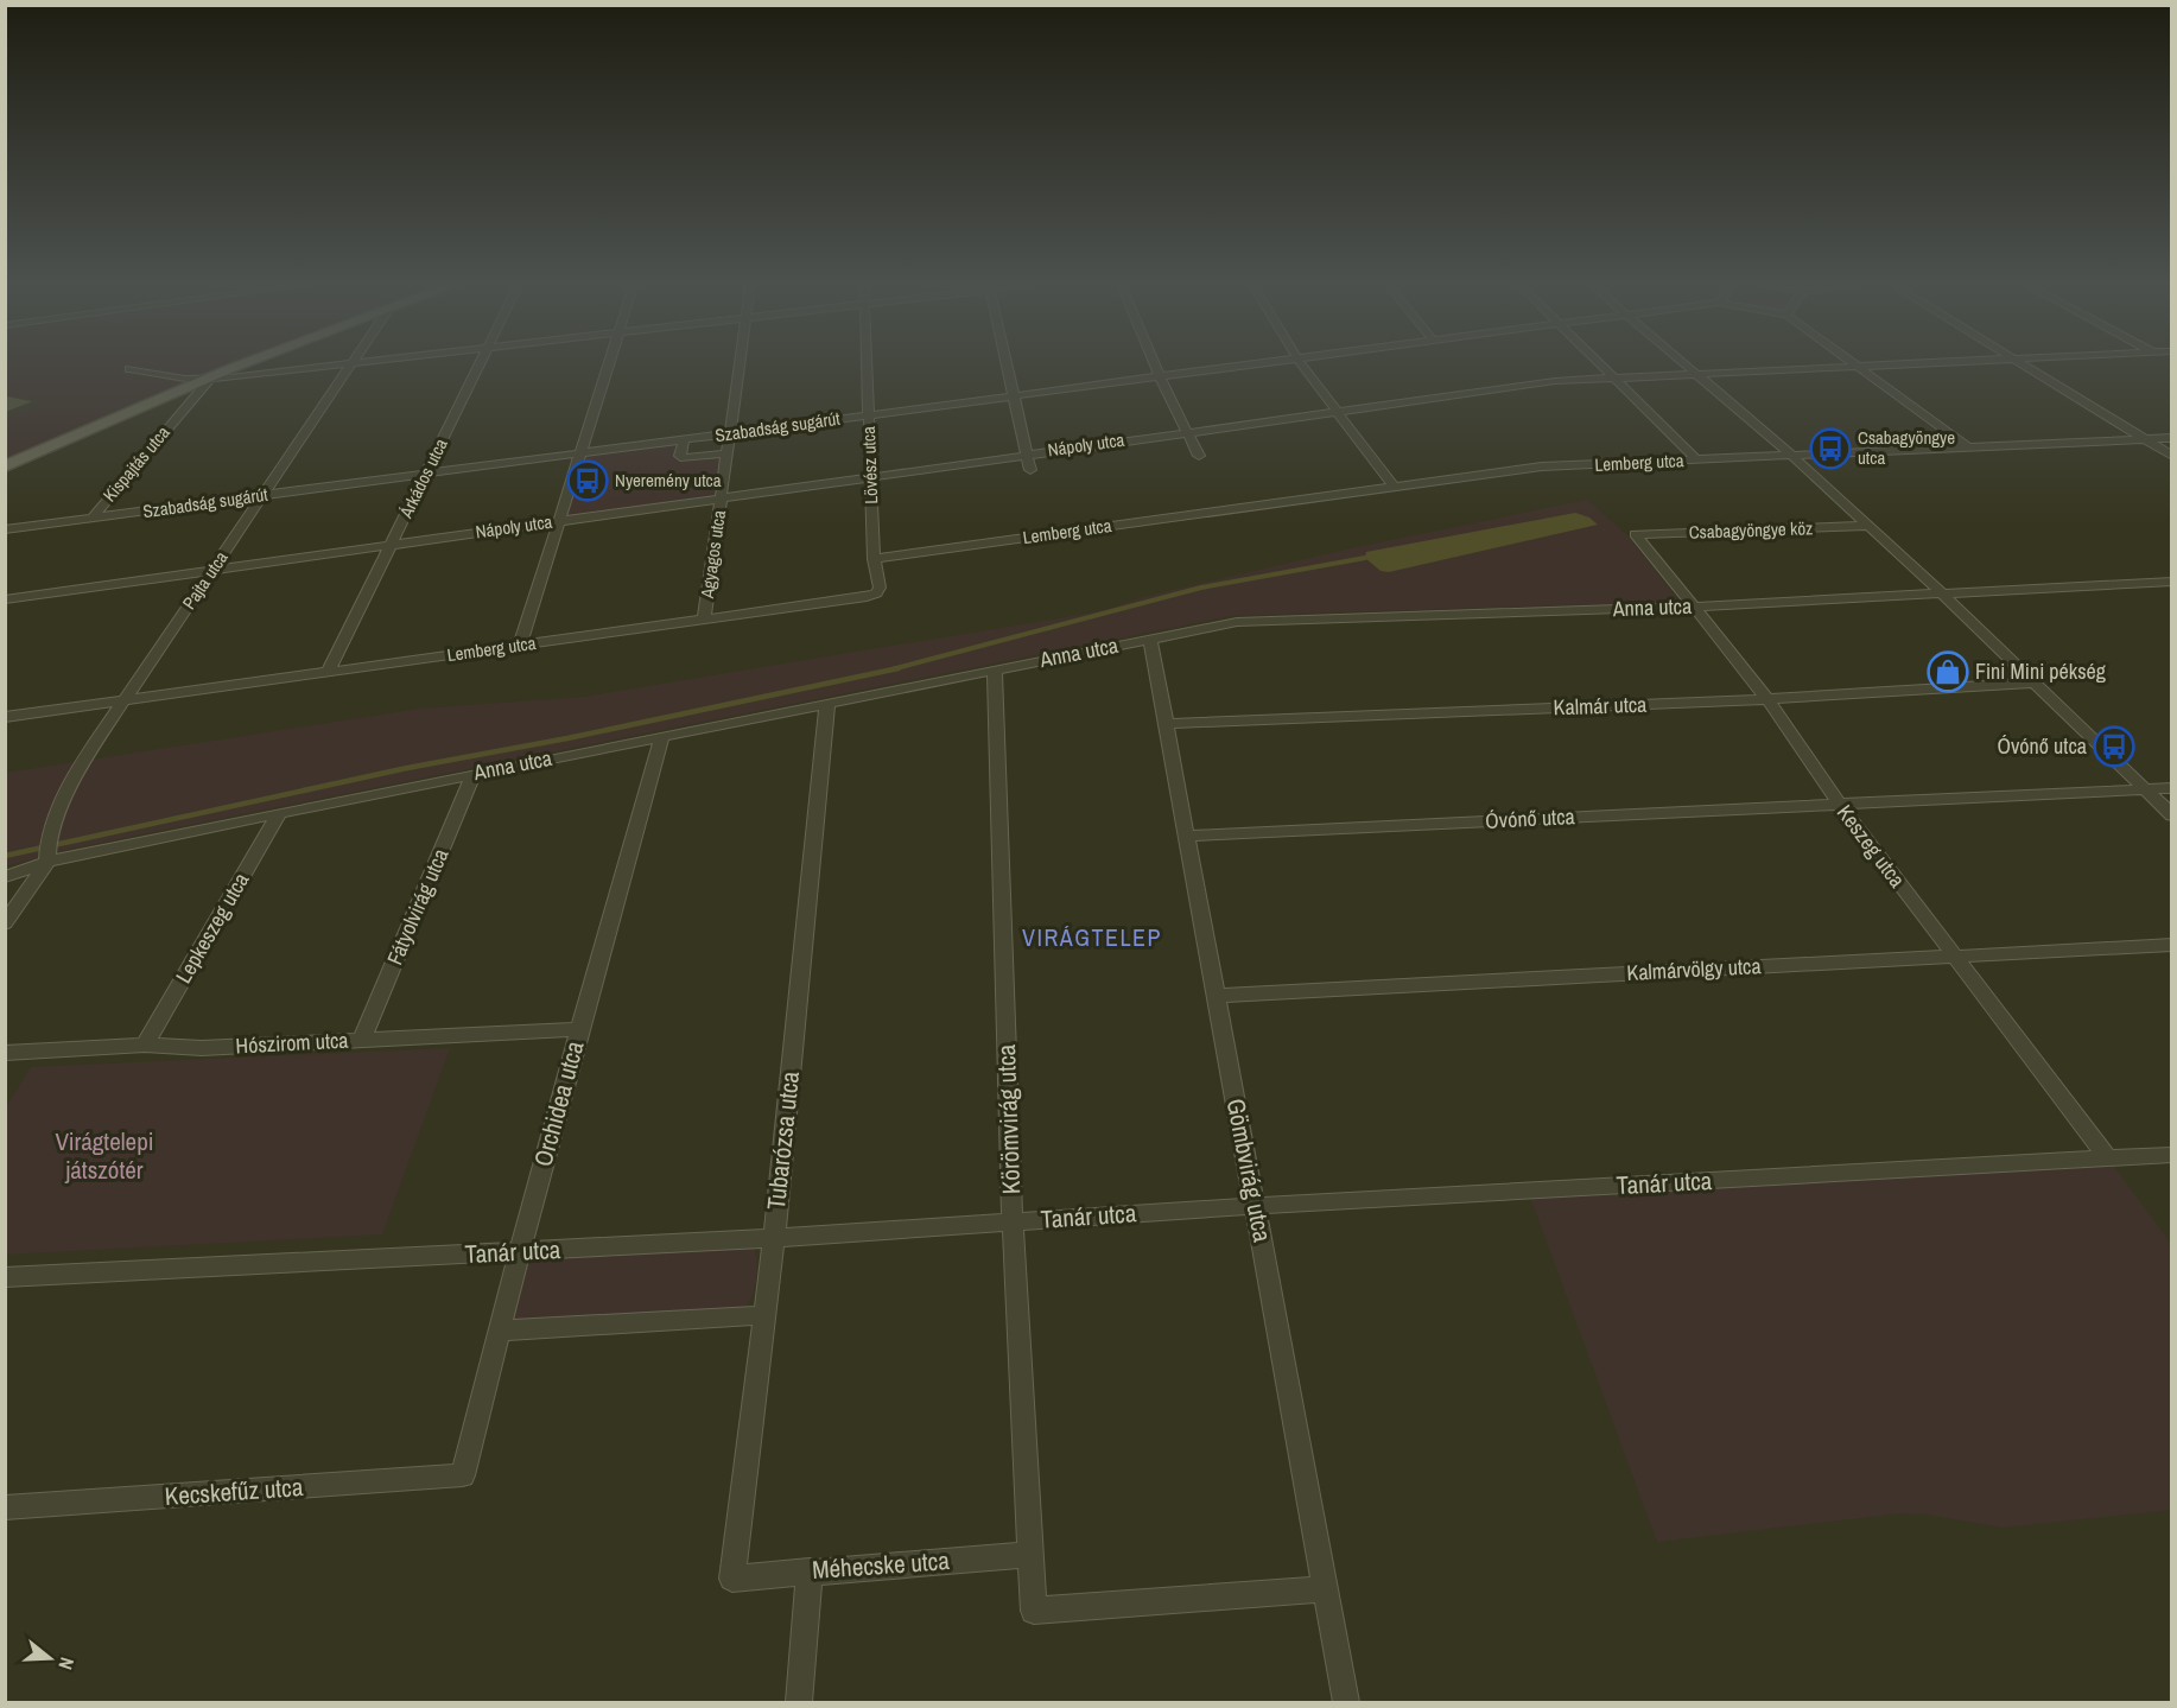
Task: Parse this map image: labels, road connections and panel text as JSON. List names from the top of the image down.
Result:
{
  "streets": {
    "street": [
      "Szabadság sugárút",
      "Nápoly utca",
      "Lemberg utca",
      "Kispajtás utca",
      "Lövész utca",
      "Árkádos utca",
      "Csabagyöngye köz",
      "Agyagos utca",
      "Pajta utca",
      "Anna utca",
      "Kalmár utca",
      "Óvónő utca",
      "Keszeg utca",
      "Fátyolvirág utca",
      "Lepkeszeg utca",
      "Kalmárvölgy utca",
      "Hószirom utca",
      "Orchidea utca",
      "Körömvirág utca",
      "Tubarózsa utca",
      "Gömbvirág utca",
      "Tanár utca",
      "Kecskefűz utca",
      "Méhecske utca"
    ]
  },
  "crossings": [
    ["Szabadság sugárút", "Kispajtás utca"],
    ["Szabadság sugárút", "Lövész utca"],
    ["Szabadság sugárút", "Árkádos utca"],
    ["Szabadság sugárút", "Agyagos utca"],
    ["Szabadság sugárút", "Pajta utca"],
    ["Nápoly utca", "Lövész utca"],
    ["Nápoly utca", "Árkádos utca"],
    ["Nápoly utca", "Agyagos utca"],
    ["Nápoly utca", "Pajta utca"],
    ["Lemberg utca", "Lövész utca"],
    ["Lemberg utca", "Árkádos utca"],
    ["Lemberg utca", "Agyagos utca"],
    ["Lemberg utca", "Pajta utca"],
    ["Csabagyöngye köz", "Keszeg utca"],
    ["Pajta utca", "Anna utca"],
    ["Anna utca", "Keszeg utca"],
    ["Anna utca", "Fátyolvirág utca"],
    ["Anna utca", "Lepkeszeg utca"],
    ["Anna utca", "Orchidea utca"],
    ["Anna utca", "Körömvirág utca"],
    ["Anna utca", "Tubarózsa utca"],
    ["Anna utca", "Gömbvirág utca"],
    ["Kalmár utca", "Keszeg utca"],
    ["Kalmár utca", "Gömbvirág utca"],
    ["Óvónő utca", "Keszeg utca"],
    ["Óvónő utca", "Gömbvirág utca"],
    ["Keszeg utca", "Kalmárvölgy utca"],
    ["Keszeg utca", "Tanár utca"],
    ["Fátyolvirág utca", "Hószirom utca"],
    ["Lepkeszeg utca", "Hószirom utca"],
    ["Kalmárvölgy utca", "Gömbvirág utca"],
    ["Hószirom utca", "Orchidea utca"],
    ["Orchidea utca", "Tanár utca"],
    ["Orchidea utca", "Kecskefűz utca"],
    ["Körömvirág utca", "Gömbvirág utca"],
    ["Körömvirág utca", "Tanár utca"],
    ["Körömvirág utca", "Méhecske utca"],
    ["Tubarózsa utca", "Tanár utca"],
    ["Tubarózsa utca", "Méhecske utca"],
    ["Gömbvirág utca", "Tanár utca"]
  ],
  "districts": ["VIRÁGTELEP"],
  "parks": ["Virágtelepi játszótér"],
  "places": {
    "bus stop": ["Csabagyöngye utca", "Nyeremény utca", "Óvónő utca"],
    "shop": ["Fini Mini pékség"]
  },
  "north": "right"
}
